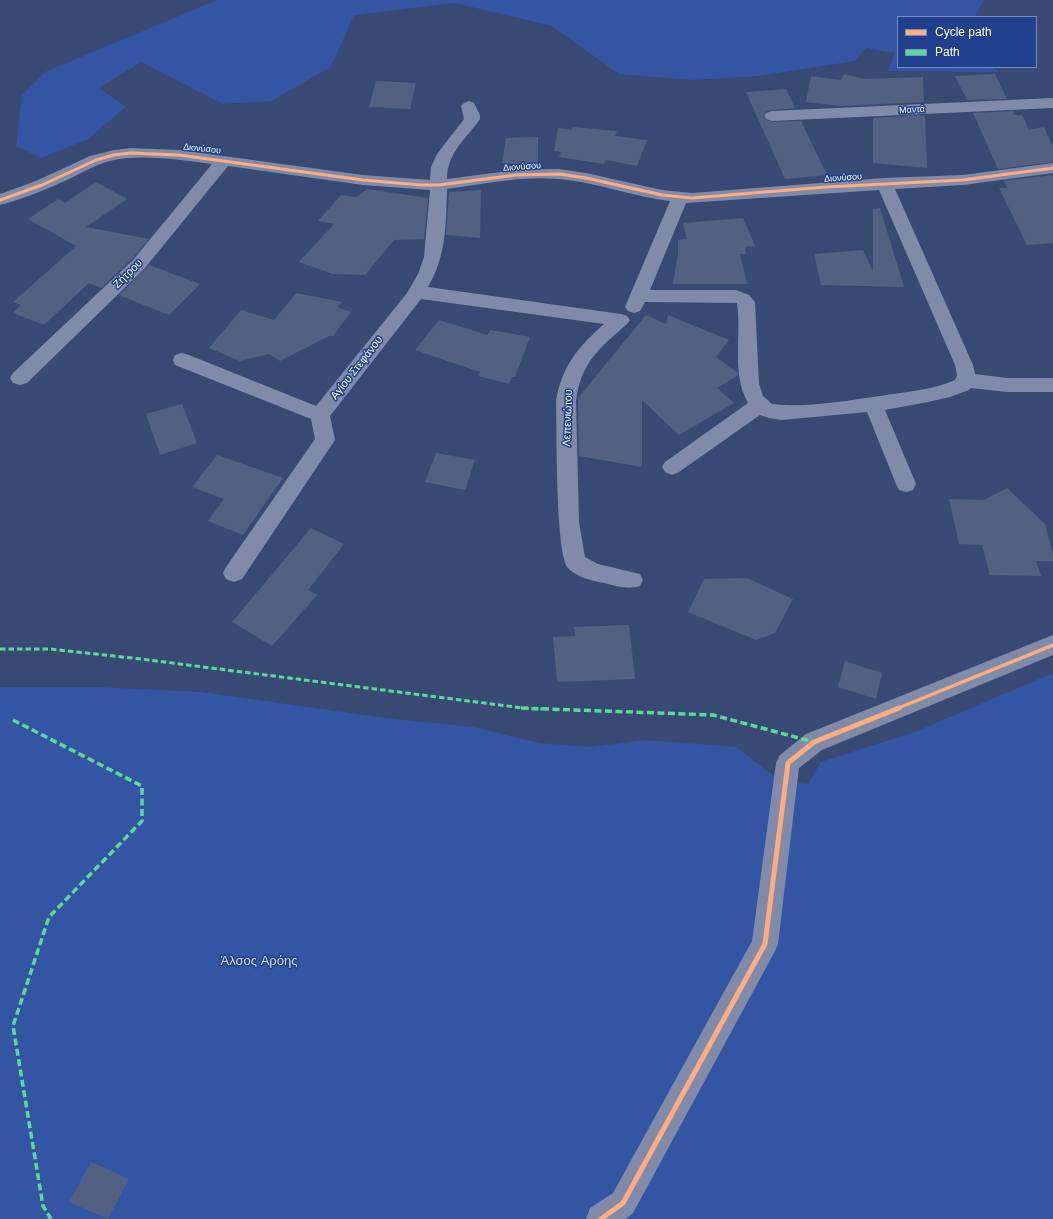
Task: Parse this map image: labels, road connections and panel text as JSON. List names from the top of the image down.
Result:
{
  "streets": {
    "street": [
      "Μαντά",
      "Διονύσου",
      "Ζήτρου",
      "Αγίου Στεφάνου",
      "Λεπενιώτου"
    ]
  },
  "crossings": [
    ["Διονύσου", "Ζήτρου"],
    ["Διονύσου", "Αγίου Στεφάνου"]
  ],
  "parks": ["Άλσος Αρόης"],
  "legend": ["Cycle path", "Path"]
}
